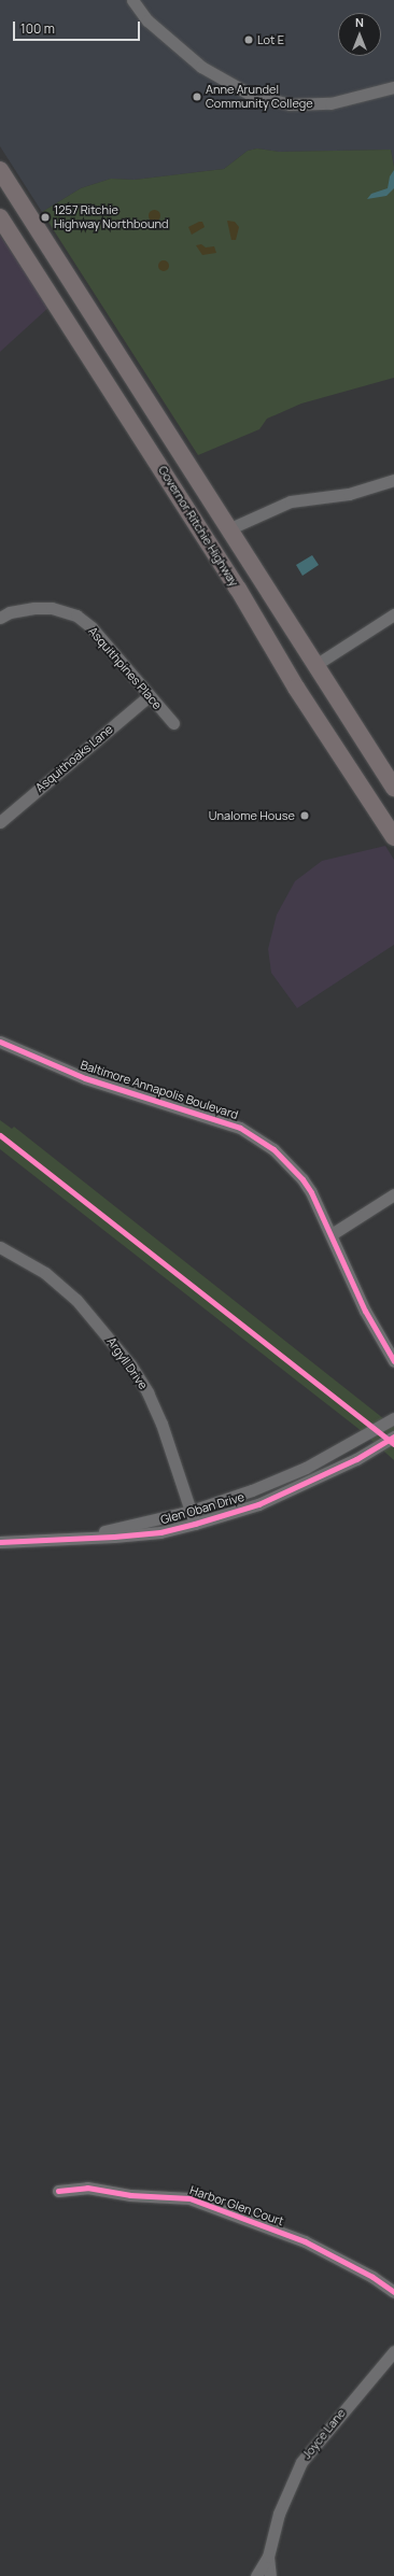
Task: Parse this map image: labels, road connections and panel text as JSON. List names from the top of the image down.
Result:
{
  "streets": {
    "highway": ["Governor Ritchie Highway"],
    "street": [
      "Asquithpines Place",
      "Asquithoaks Lane",
      "Baltimore Annapolis Boulevard",
      "Argyll Drive",
      "Glen Oban Drive",
      "Harbor Glen Court",
      "Joyce Lane"
    ]
  },
  "crossings": [
    ["Asquithpines Place", "Asquithoaks Lane"],
    ["Argyll Drive", "Glen Oban Drive"]
  ],
  "places": [
    "Lot E",
    "Anne Arundel Community College",
    "1257 Ritchie Highway Northbound",
    "Unalome House"
  ],
  "scale_bar": "100 m",
  "north": "top"
}
